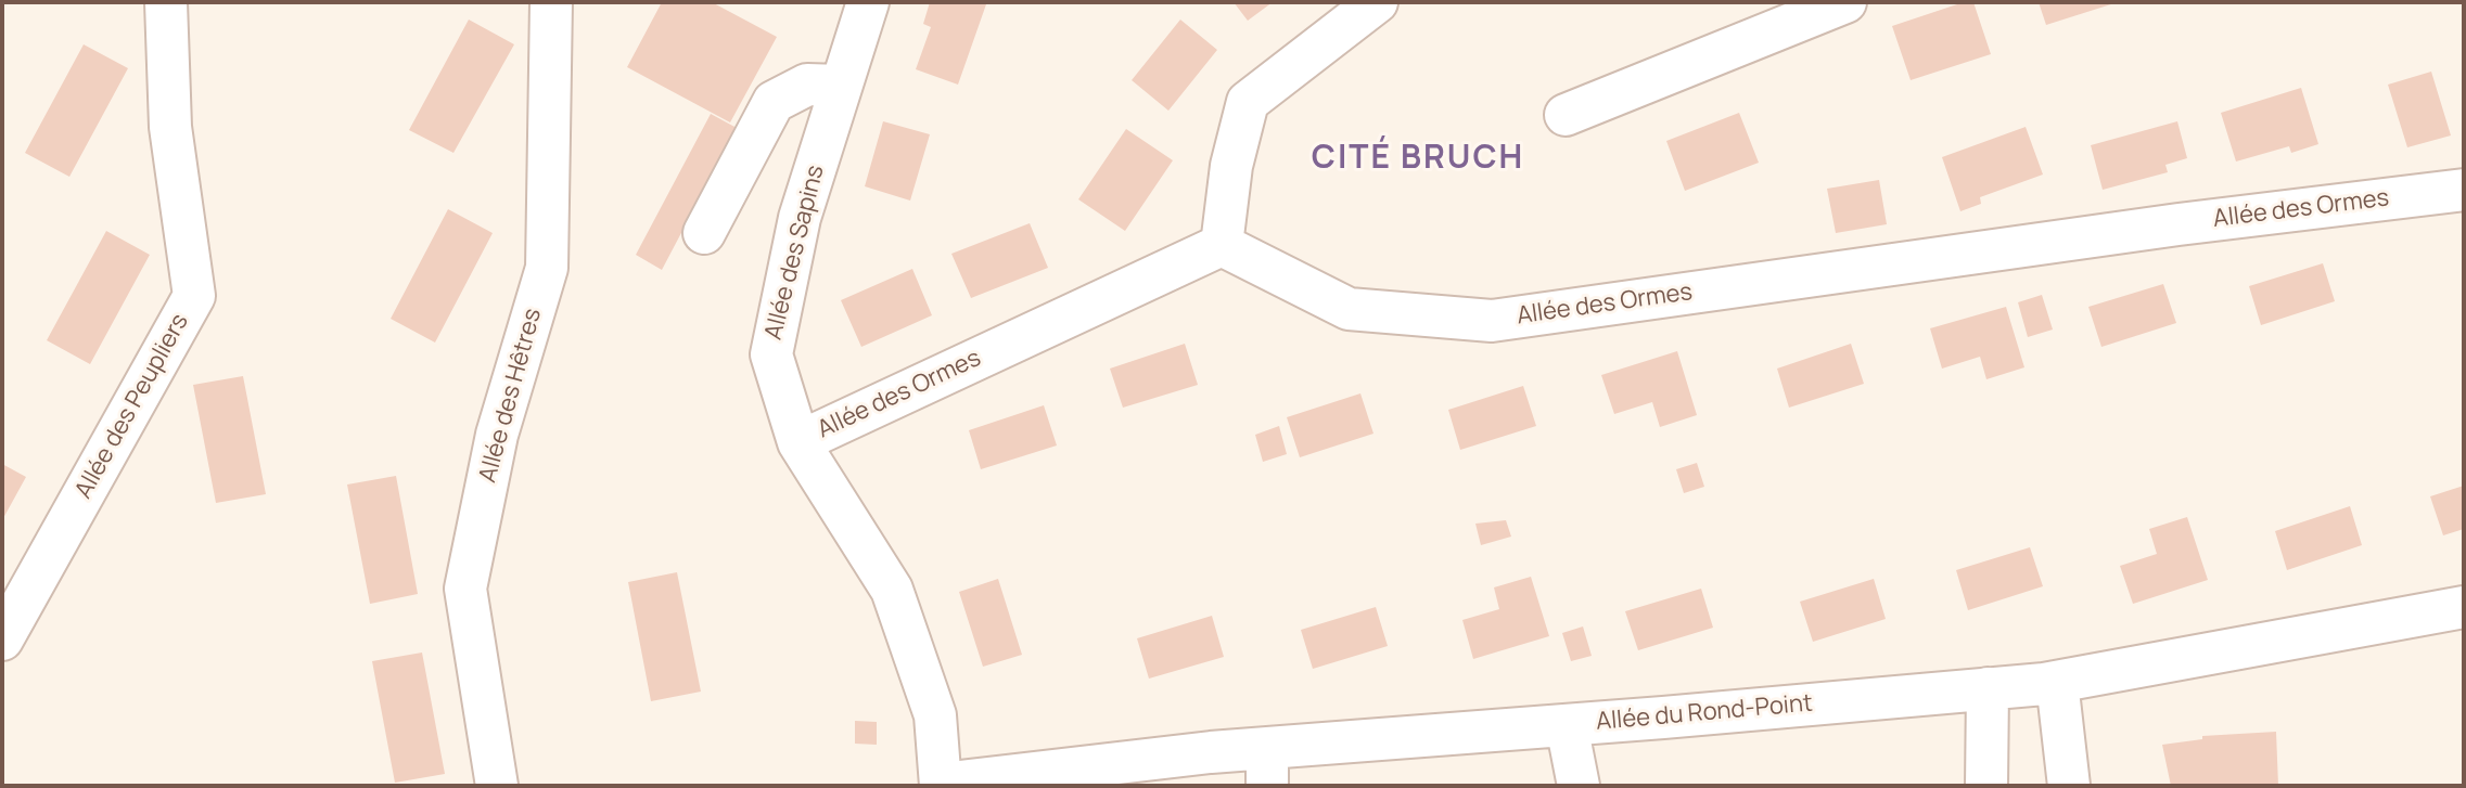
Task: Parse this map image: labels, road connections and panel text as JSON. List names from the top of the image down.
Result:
{
  "streets": {
    "street": [
      "Allée des Ormes",
      "Allée des Sapins",
      "Allée des Hêtres",
      "Allée des Peupliers",
      "Allée du Rond-Point"
    ]
  },
  "crossings": [
    ["Allée des Ormes", "Allée des Sapins"],
    ["Allée des Sapins", "Allée du Rond-Point"]
  ],
  "districts": ["CITÉ BRUCH"]
}
